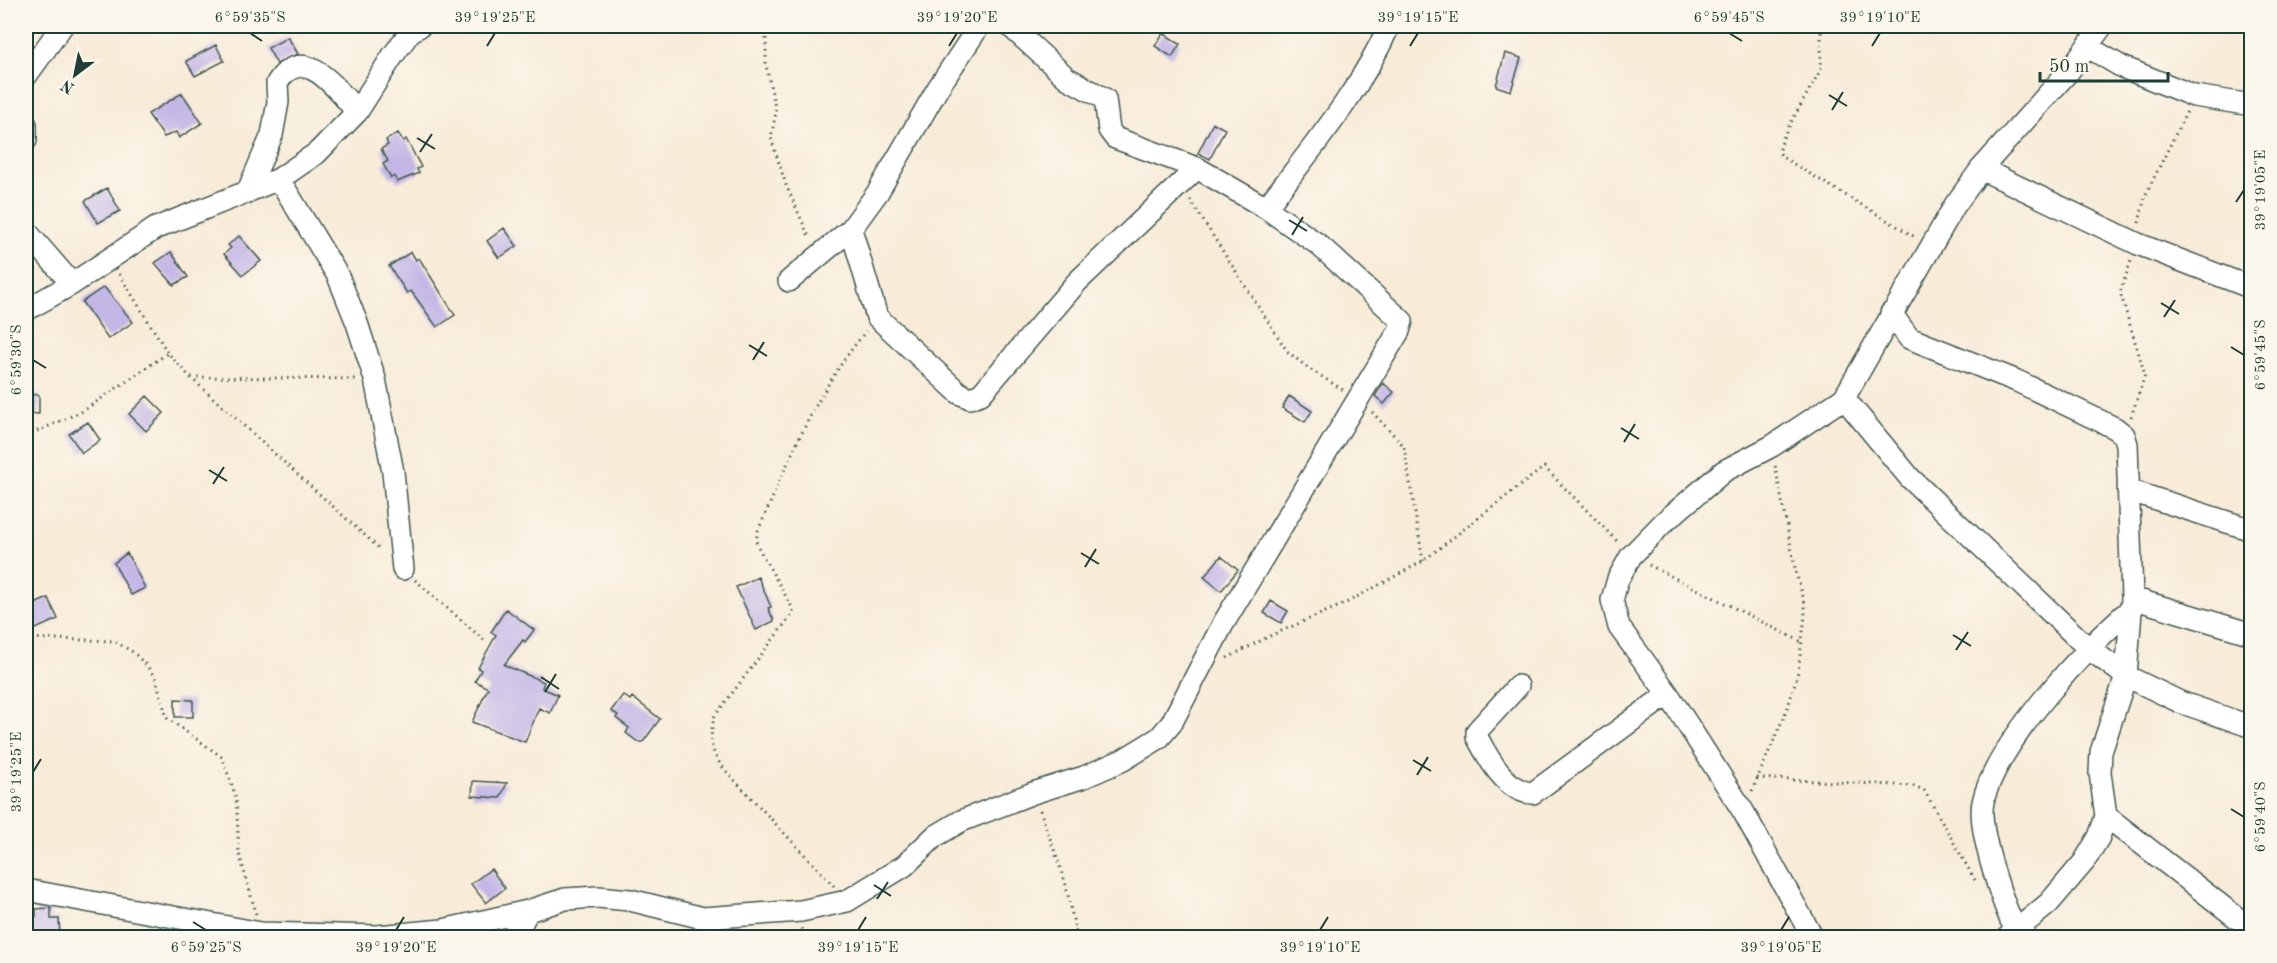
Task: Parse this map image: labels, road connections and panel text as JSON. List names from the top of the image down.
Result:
{
  "scale_bar": "50 m",
  "north": "bottom left",
  "coordinates": [
    "6°59'35\"S",
    "39°19'25\"E",
    "39°19'20\"E",
    "39°19'15\"E",
    "6°59'45\"S",
    "39°19'10\"E",
    "39°19'05\"E",
    "6°59'30\"S",
    "6°59'40\"S",
    "6°59'25\"S"
  ]
}
